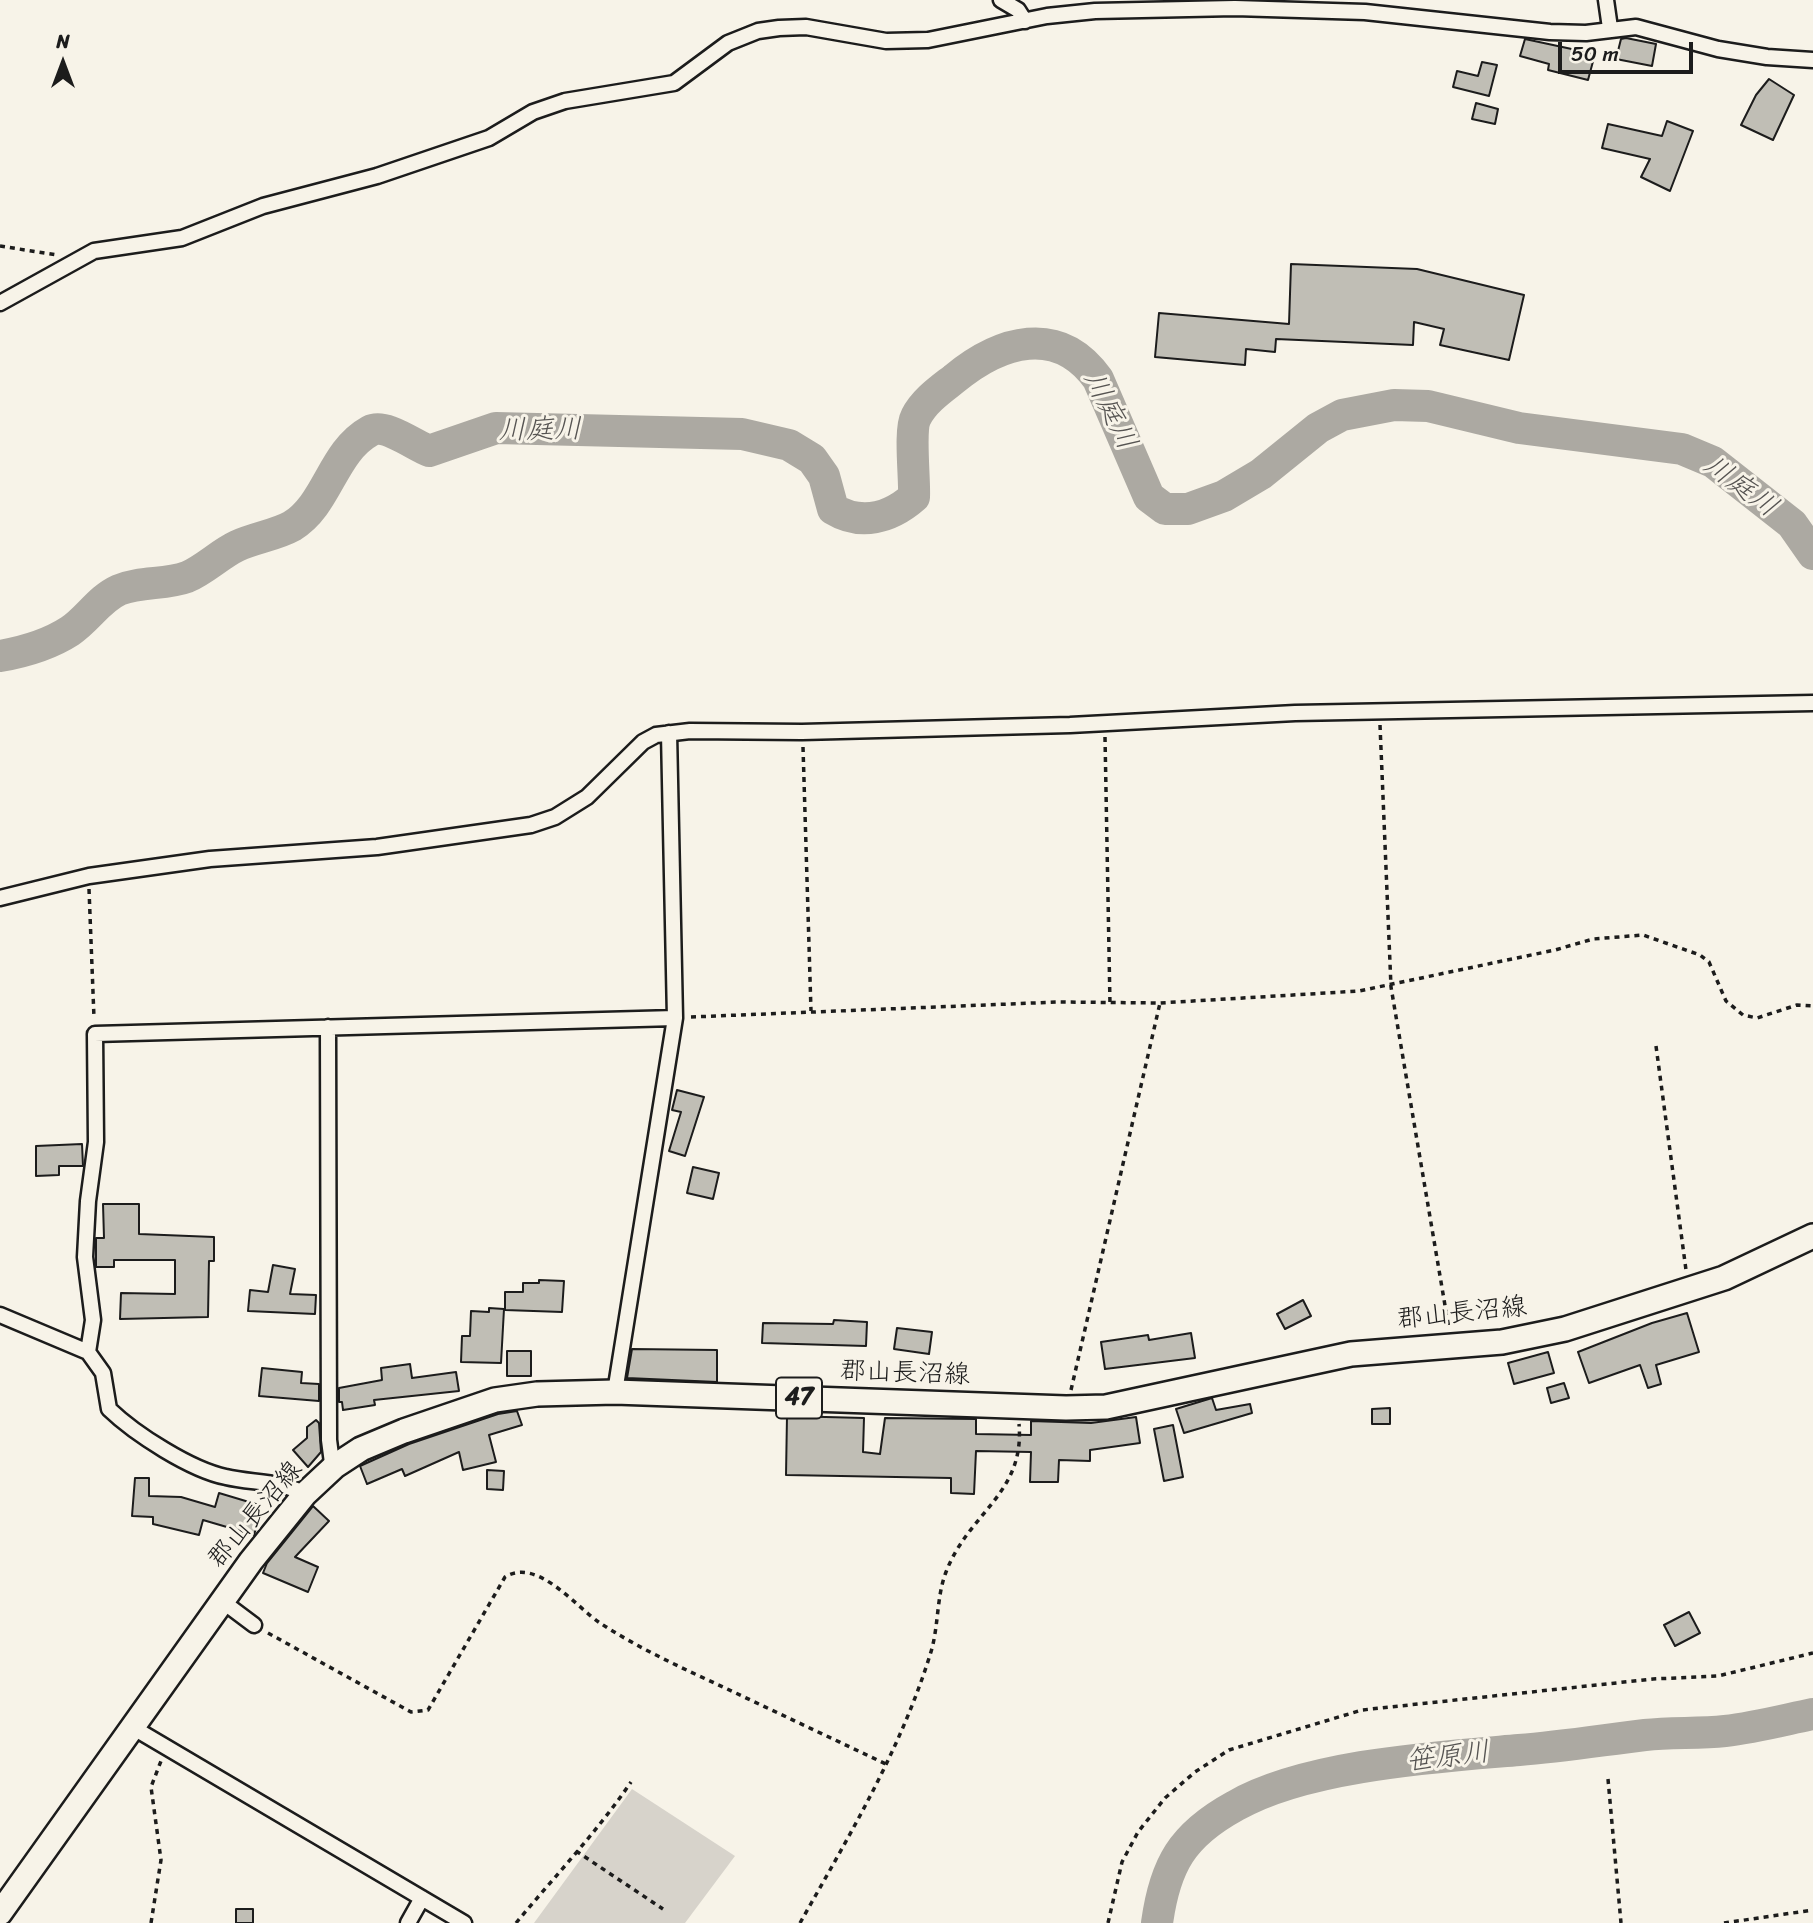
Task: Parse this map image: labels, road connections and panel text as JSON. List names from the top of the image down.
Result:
{
  "streets": {
    "main road": ["郡山長沼線", "47"]
  },
  "water": ["川庭川", "笹原川"],
  "scale_bar": "50 m",
  "north": "top"
}
